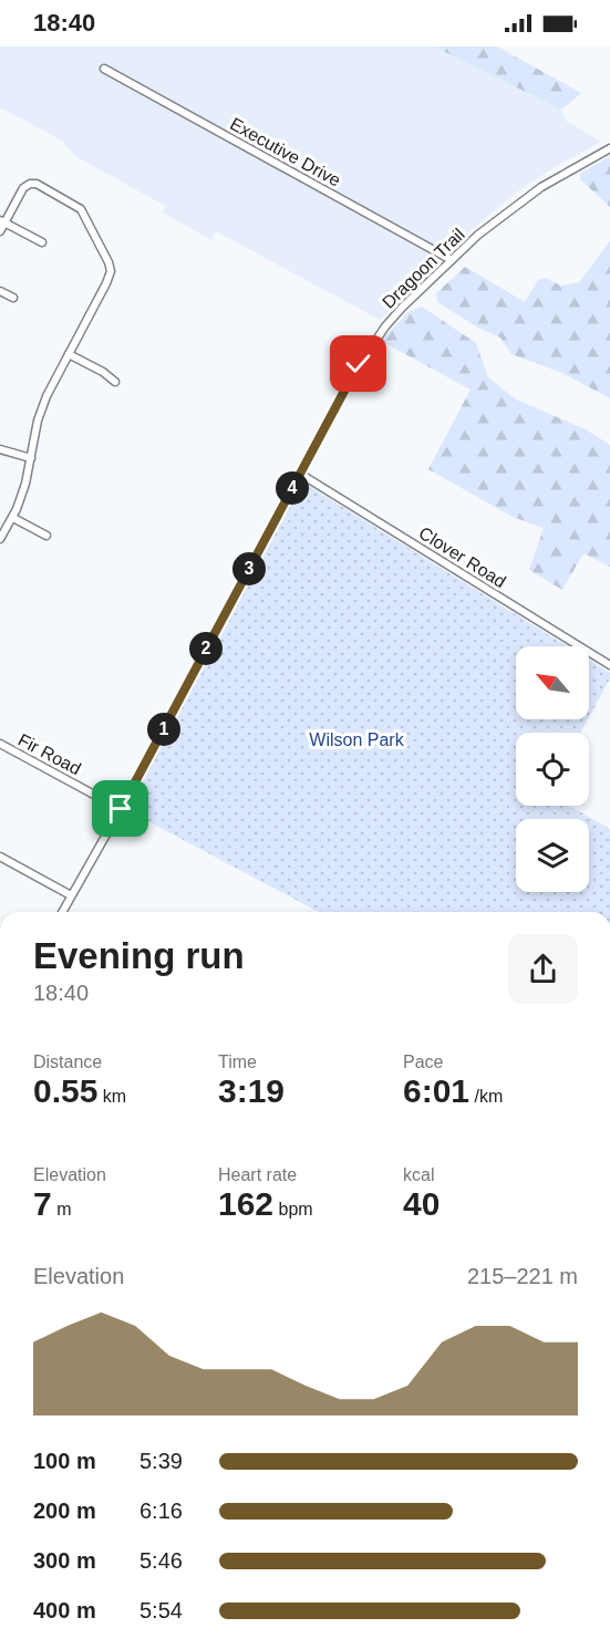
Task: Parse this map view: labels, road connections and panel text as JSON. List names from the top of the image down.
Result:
{
  "streets": {
    "street": [
      "Executive Drive",
      "Dragoon Trail",
      "Clover Road",
      "Fir Road"
    ]
  },
  "crossings": [
    ["Executive Drive", "Dragoon Trail"],
    ["Dragoon Trail", "Clover Road"],
    ["Dragoon Trail", "Fir Road"]
  ],
  "parks": ["Wilson Park"],
  "north": "top left",
  "page": {
    "status": "18:40",
    "pins": [
      "4",
      "3",
      "2",
      "1"
    ],
    "heading": ["Evening run", "18:40"],
    "stats": [
      ["Distance", "0.55 km"],
      ["Time", "3:19"],
      ["Pace", "6:01 /km"],
      ["Elevation", "7 m"],
      ["Heart rate", "162 bpm"],
      ["kcal", "40"]
    ],
    "chart": ["Elevation", "215–221 m"],
    "list": [
      {
        "name": "100 m",
        "note": "5:39"
      },
      {
        "name": "200 m",
        "note": "6:16"
      },
      {
        "name": "300 m",
        "note": "5:46"
      },
      {
        "name": "400 m",
        "note": "5:54"
      }
    ]
  }
}
